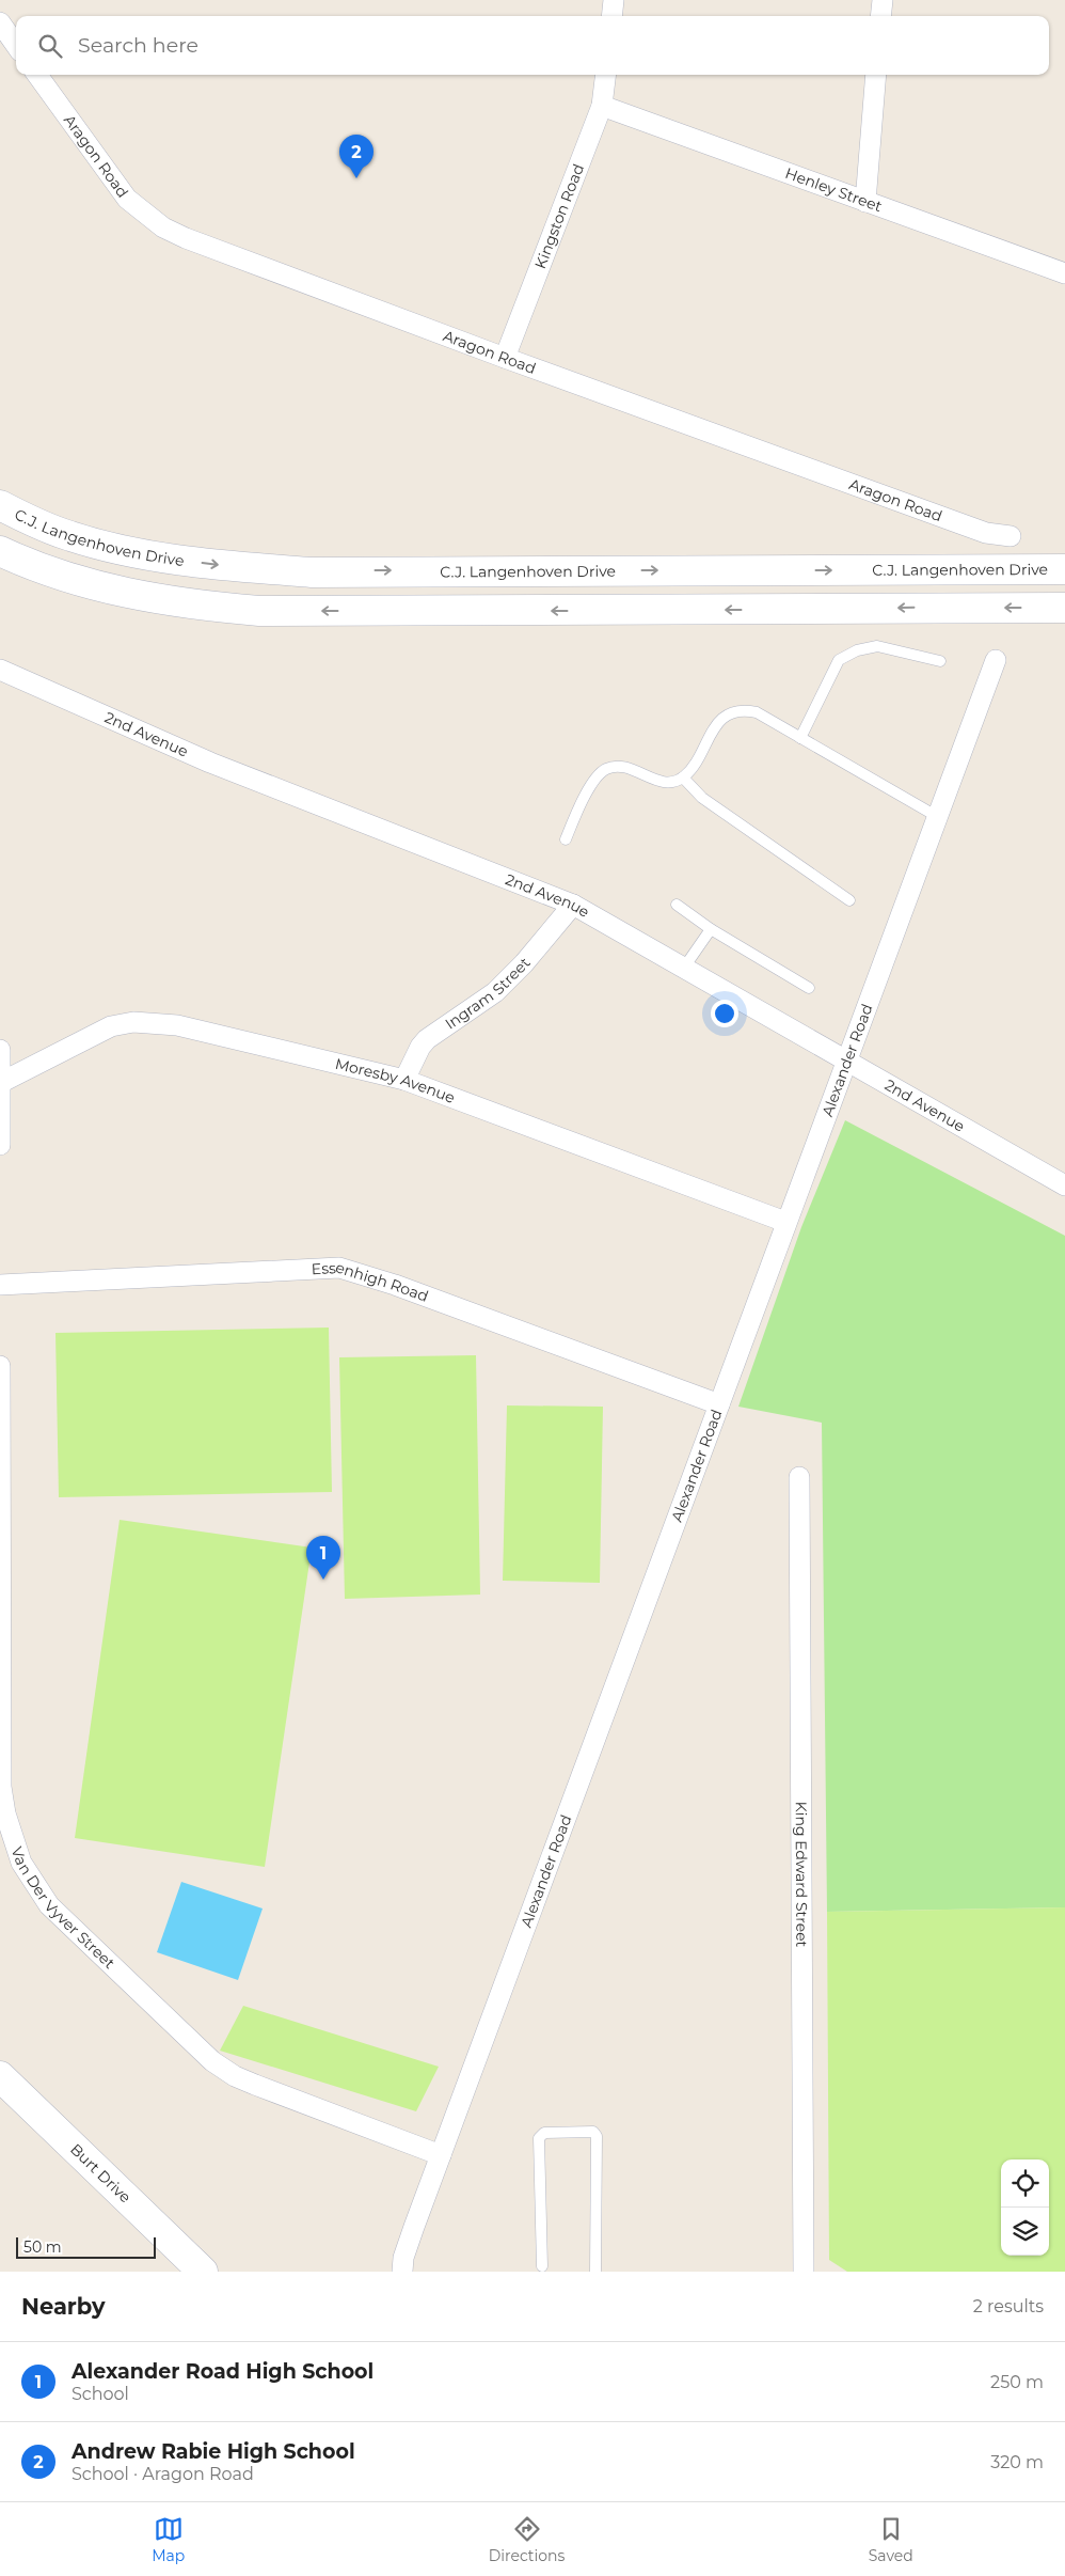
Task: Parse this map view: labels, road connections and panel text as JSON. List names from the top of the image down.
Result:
{
  "streets": {
    "main road": ["C.J. Langenhoven Drive", "Burt Drive"],
    "street": [
      "Aragon Road",
      "Henley Street",
      "Kingston Road",
      "2nd Avenue",
      "Ingram Street",
      "Alexander Road",
      "Moresby Avenue",
      "Essenhigh Road",
      "King Edward Street",
      "Van Der Vyver Street"
    ]
  },
  "crossings": [
    ["Aragon Road", "Kingston Road"],
    ["Henley Street", "Kingston Road"],
    ["2nd Avenue", "Ingram Street"],
    ["2nd Avenue", "Alexander Road"],
    ["Ingram Street", "Moresby Avenue"],
    ["Alexander Road", "Moresby Avenue"],
    ["Alexander Road", "Essenhigh Road"],
    ["Alexander Road", "Van Der Vyver Street"]
  ],
  "scale_bar": "50 m",
  "page": {
    "search": "Search here",
    "pins": ["2", "1"],
    "scale": "50 m",
    "heading": ["Nearby", "2 results"],
    "list": [
      {
        "mark": "1",
        "name": "Alexander Road High School",
        "note": "School",
        "value": "250 m"
      },
      {
        "mark": "2",
        "name": "Andrew Rabie High School",
        "note": "School · Aragon Road",
        "value": "320 m"
      }
    ],
    "nav": ["Map", "Directions", "Saved"]
  }
}
